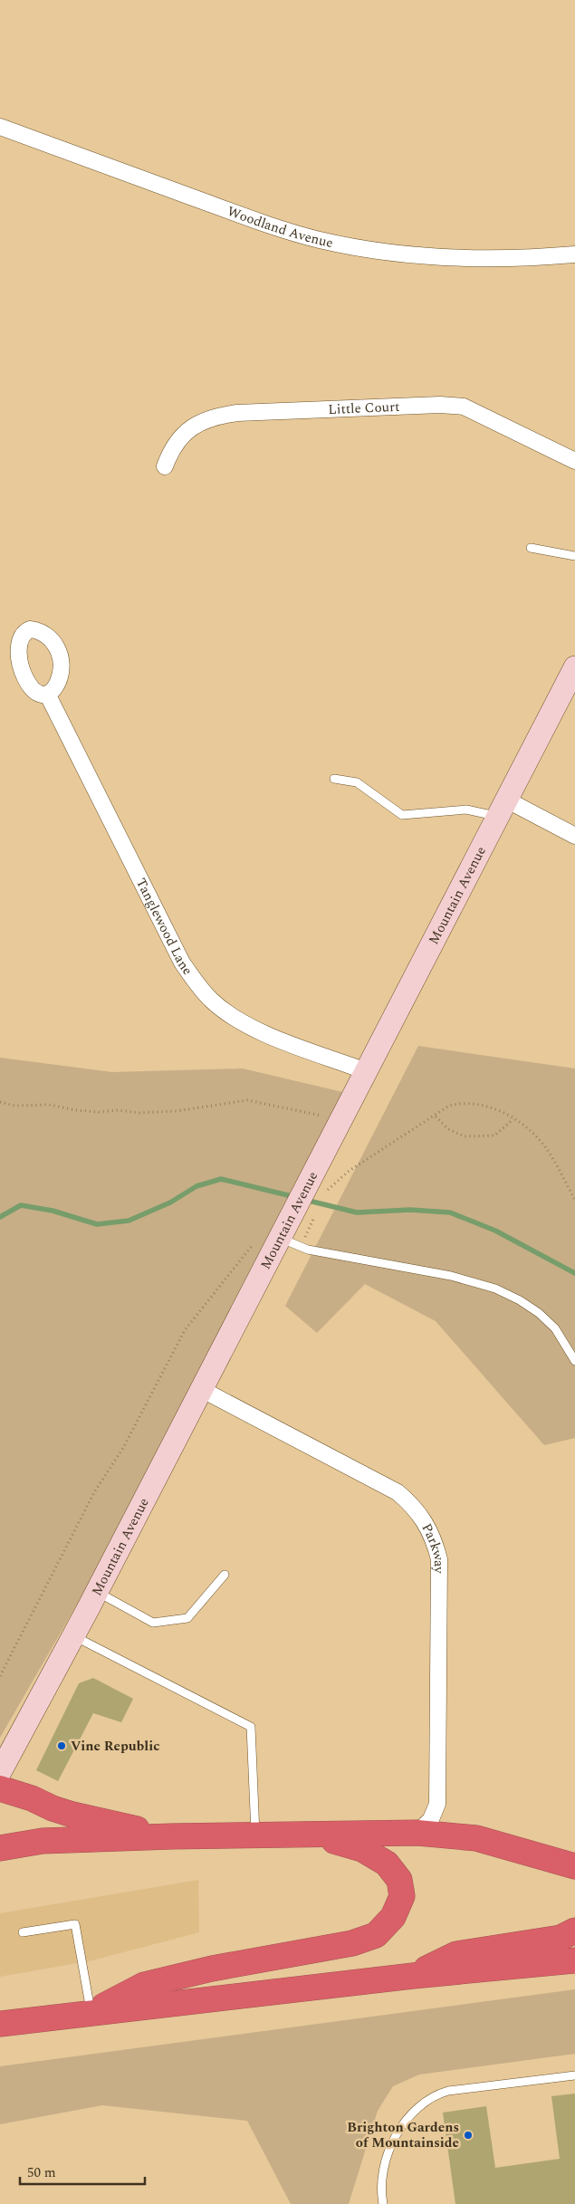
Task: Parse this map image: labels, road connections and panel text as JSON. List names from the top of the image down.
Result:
{
  "streets": {
    "street": [
      "Woodland Avenue",
      "Little Court",
      "Mountain Avenue",
      "Tanglewood Lane",
      "Parkway"
    ]
  },
  "crossings": [
    ["Mountain Avenue", "Tanglewood Lane"],
    ["Mountain Avenue", "Parkway"]
  ],
  "places": ["Vine Republic", "Brighton Gardens of Mountainside"],
  "scale_bar": "50 m"
}
